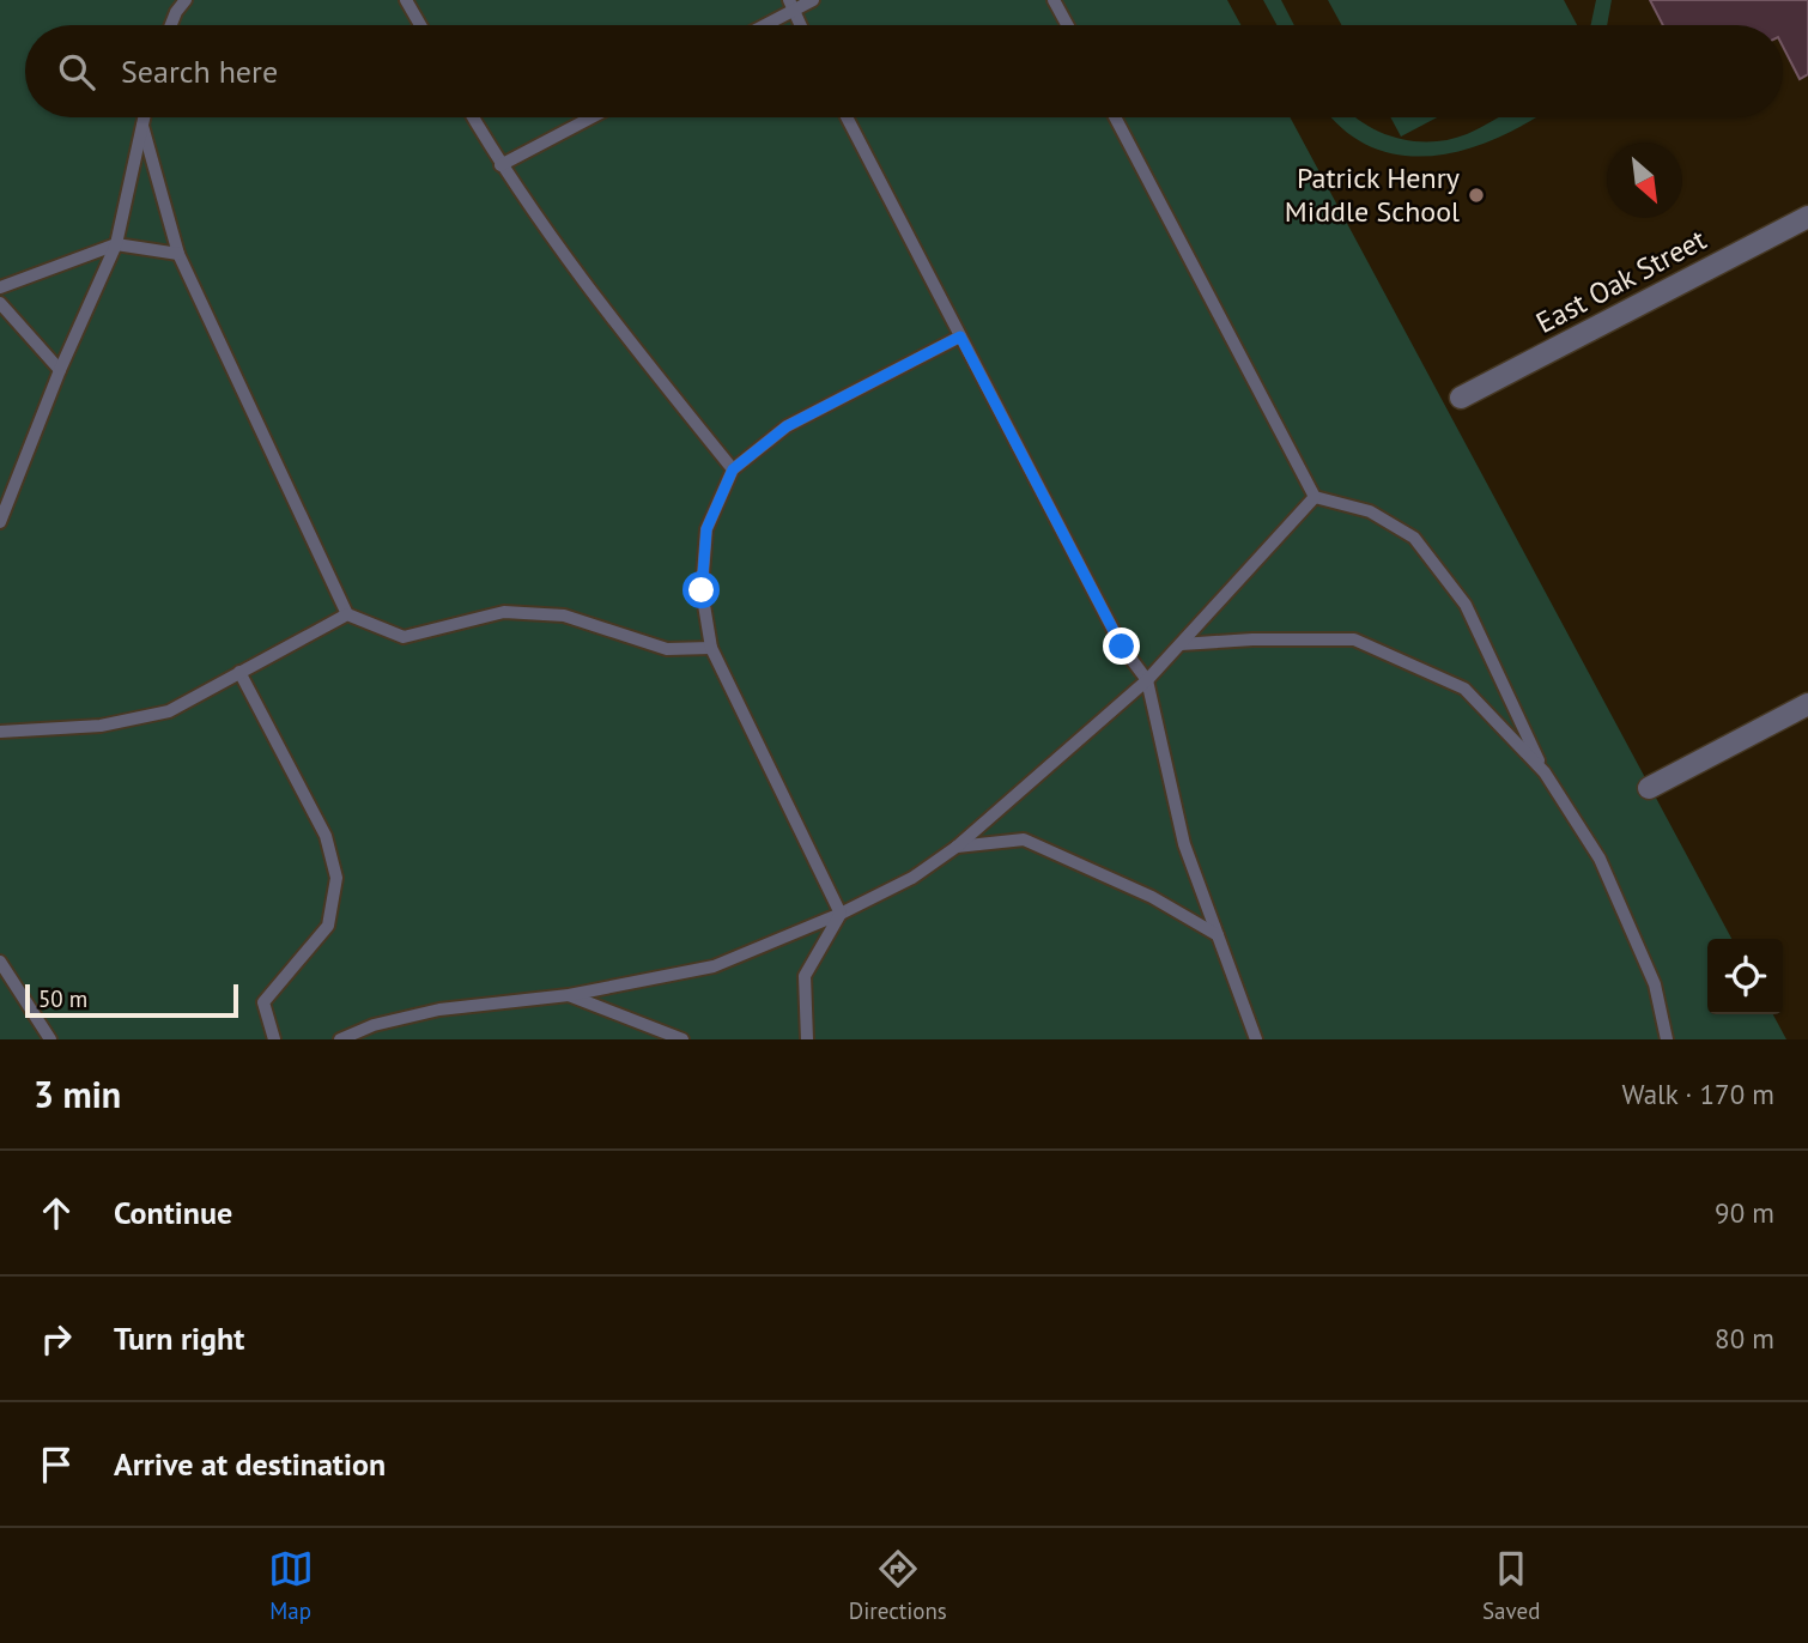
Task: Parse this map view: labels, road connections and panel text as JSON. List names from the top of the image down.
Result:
{
  "streets": {
    "street": ["East Oak Street"]
  },
  "places": ["Patrick Henry Middle School"],
  "scale_bar": "50 m",
  "north": "bottom right",
  "page": {
    "search": "Search here",
    "scale": "50 m",
    "heading": ["3 min", "Walk · 170 m"],
    "list": [
      ["Continue", "90 m"],
      ["Turn right", "80 m"],
      "Arrive at destination"
    ],
    "nav": ["Map", "Directions", "Saved"]
  }
}
